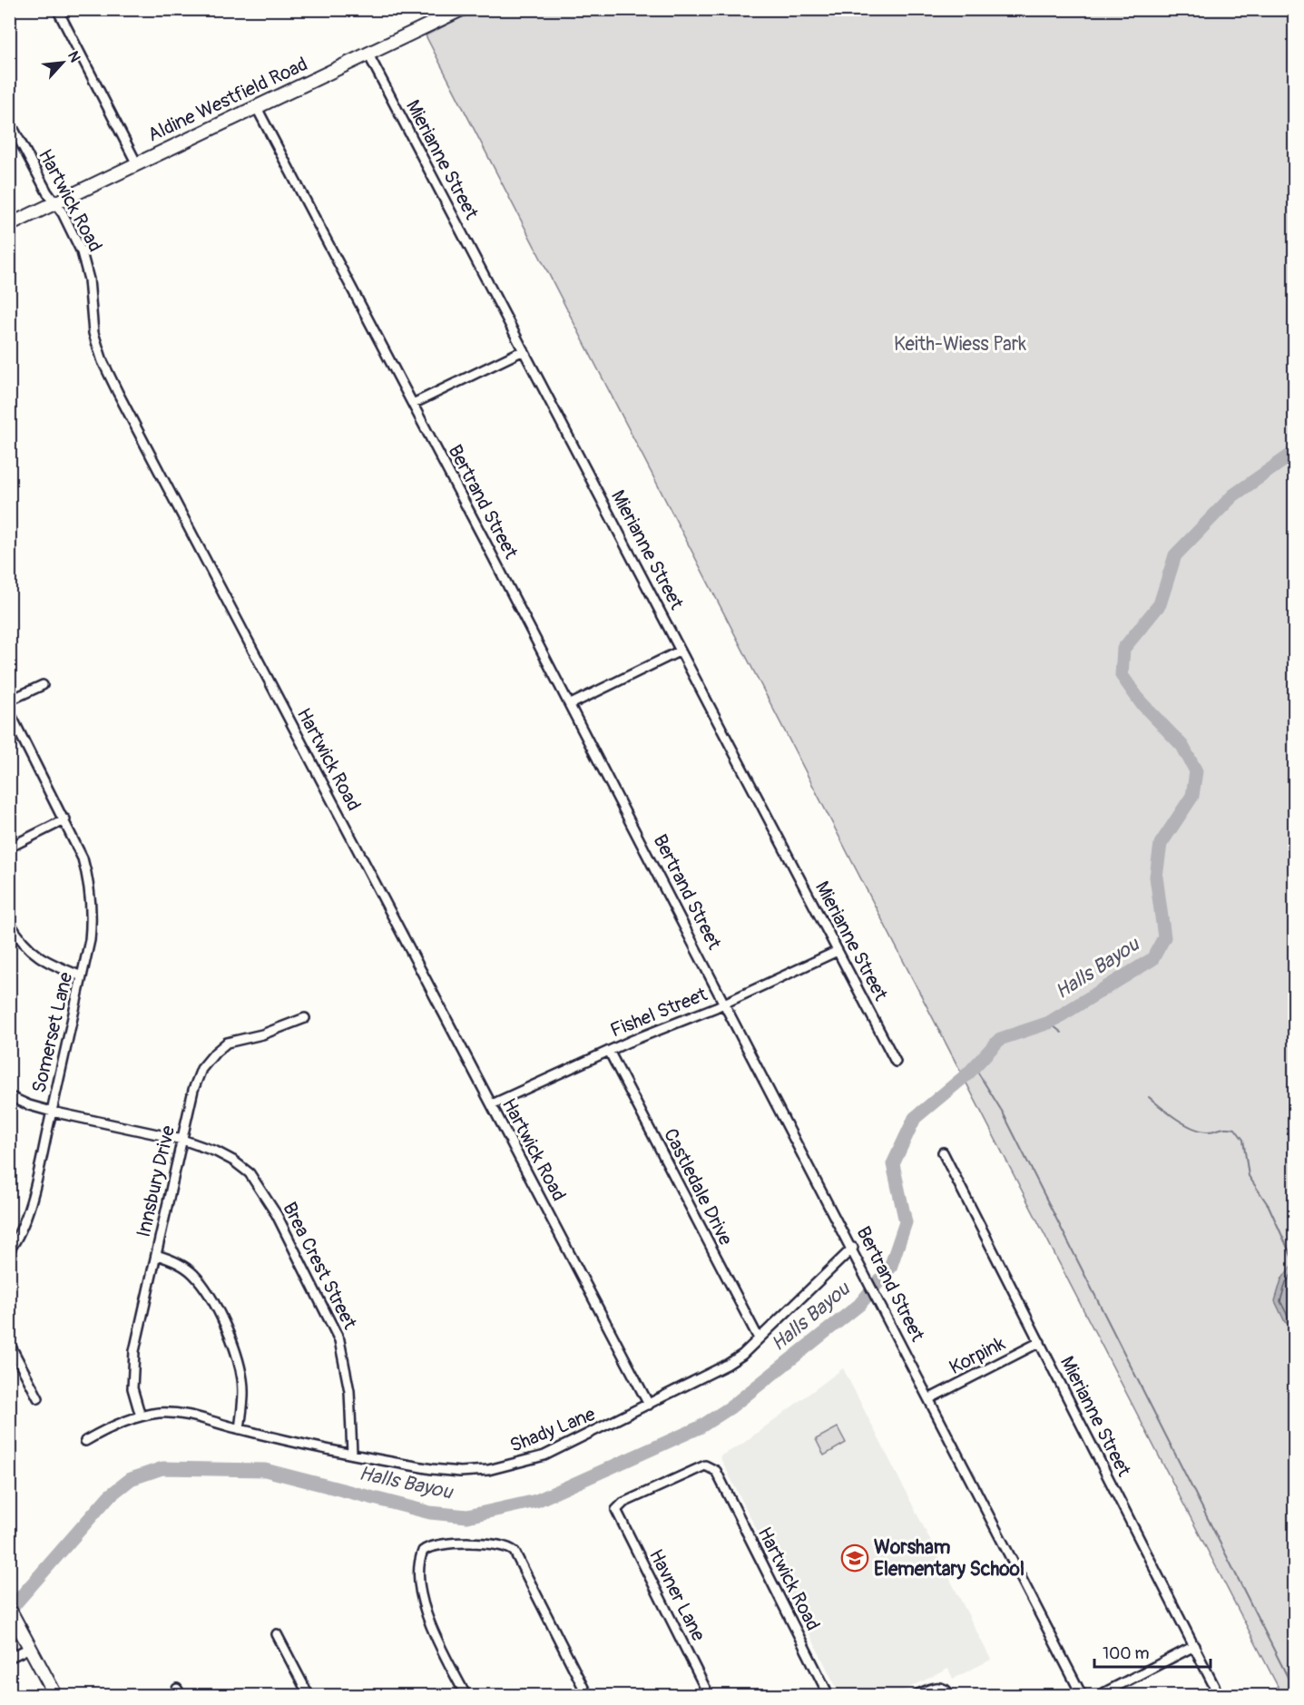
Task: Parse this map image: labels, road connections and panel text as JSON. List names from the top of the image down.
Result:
{
  "streets": {
    "main road": ["Aldine Westfield Road"],
    "street": [
      "Mierianne Street",
      "Hartwick Road",
      "Bertrand Street",
      "Fishel Street",
      "Somerset Lane",
      "Innsbury Drive",
      "Castledale Drive",
      "Brea Crest Street",
      "Korpink",
      "Shady Lane",
      "Havner Lane"
    ]
  },
  "crossings": [
    ["Aldine Westfield Road", "Mierianne Street"],
    ["Aldine Westfield Road", "Hartwick Road"],
    ["Aldine Westfield Road", "Bertrand Street"],
    ["Mierianne Street", "Fishel Street"],
    ["Mierianne Street", "Korpink"],
    ["Hartwick Road", "Fishel Street"],
    ["Hartwick Road", "Shady Lane"],
    ["Hartwick Road", "Havner Lane"],
    ["Bertrand Street", "Fishel Street"],
    ["Bertrand Street", "Korpink"],
    ["Bertrand Street", "Shady Lane"],
    ["Fishel Street", "Castledale Drive"],
    ["Somerset Lane", "Brea Crest Street"],
    ["Innsbury Drive", "Brea Crest Street"],
    ["Innsbury Drive", "Shady Lane"],
    ["Castledale Drive", "Shady Lane"],
    ["Brea Crest Street", "Shady Lane"]
  ],
  "water": ["Halls Bayou"],
  "parks": ["Keith-Wiess Park"],
  "places": {
    "school or university": ["Worsham Elementary School"]
  },
  "scale_bar": "100 m",
  "north": "top right"
}
